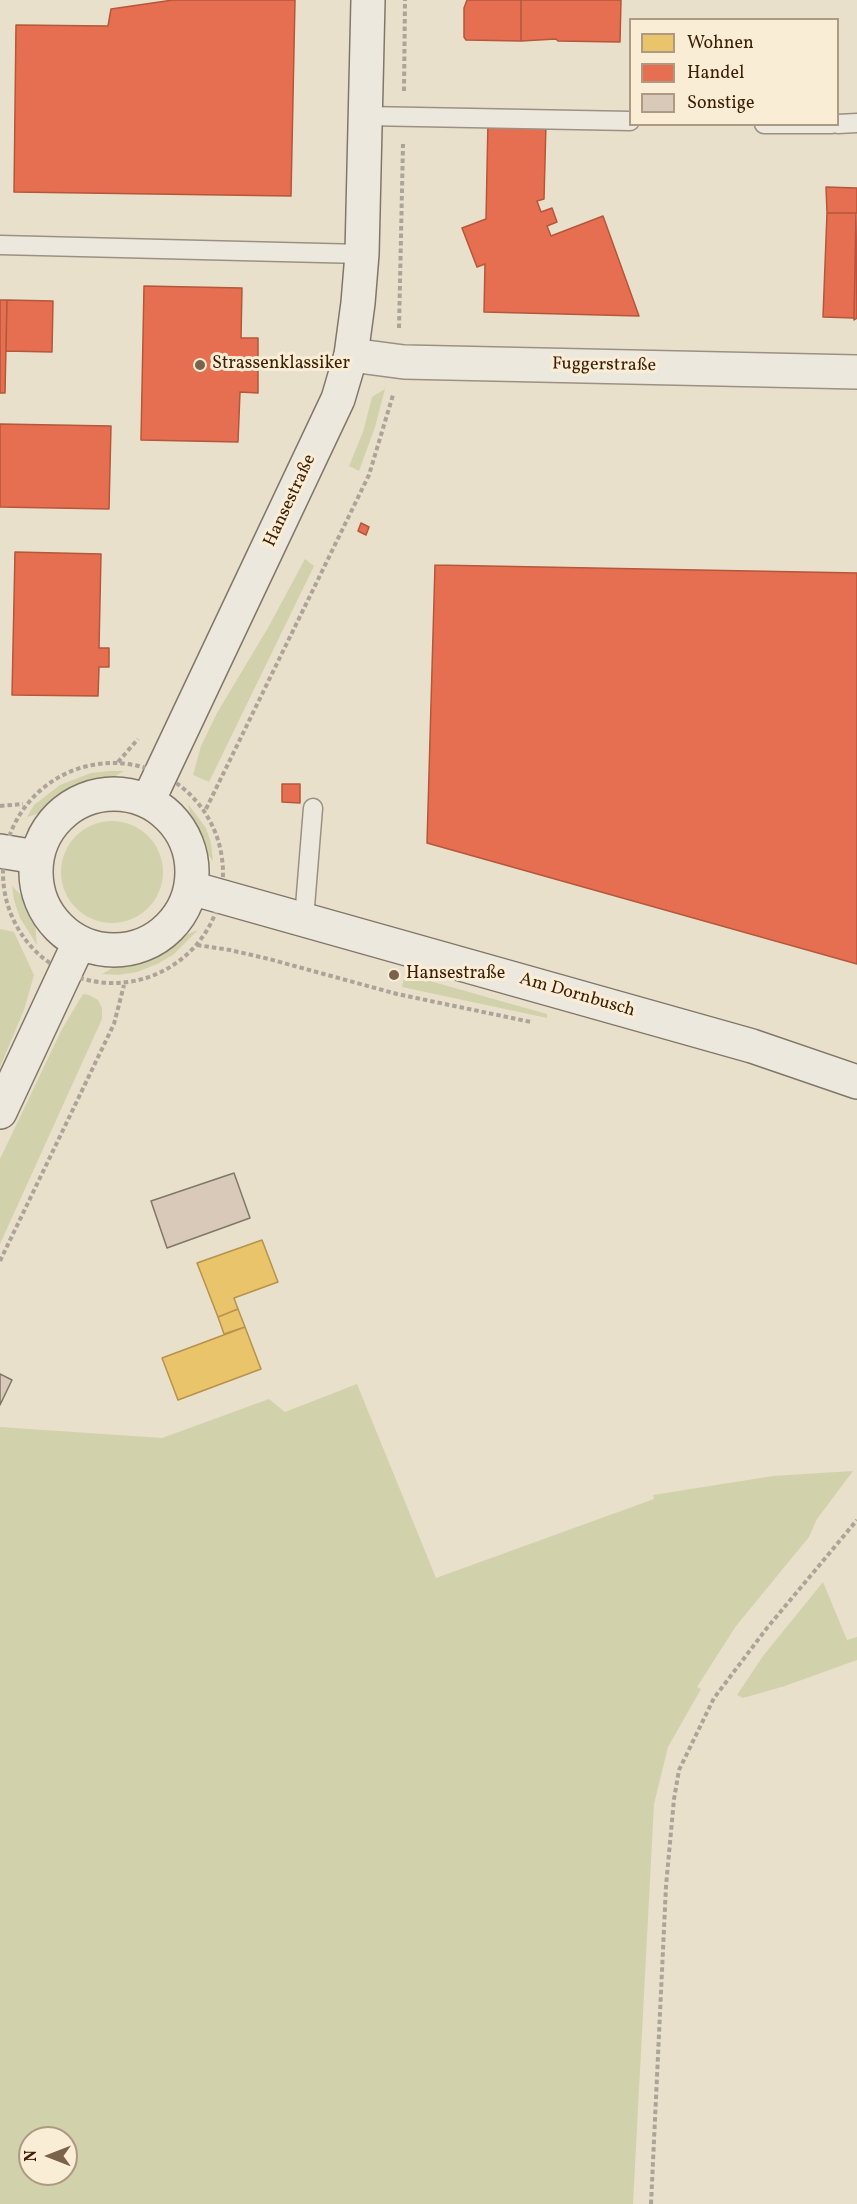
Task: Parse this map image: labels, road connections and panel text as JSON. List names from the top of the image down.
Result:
{
  "streets": {
    "main road": ["Fuggerstraße", "Hansestraße", "Am Dornbusch"]
  },
  "crossings": [
    ["Fuggerstraße", "Hansestraße"],
    ["Hansestraße", "Am Dornbusch"]
  ],
  "places": ["Strassenklassiker", "Hansestraße"],
  "legend": ["Wohnen", "Handel", "Sonstige"],
  "north": "left"
}
